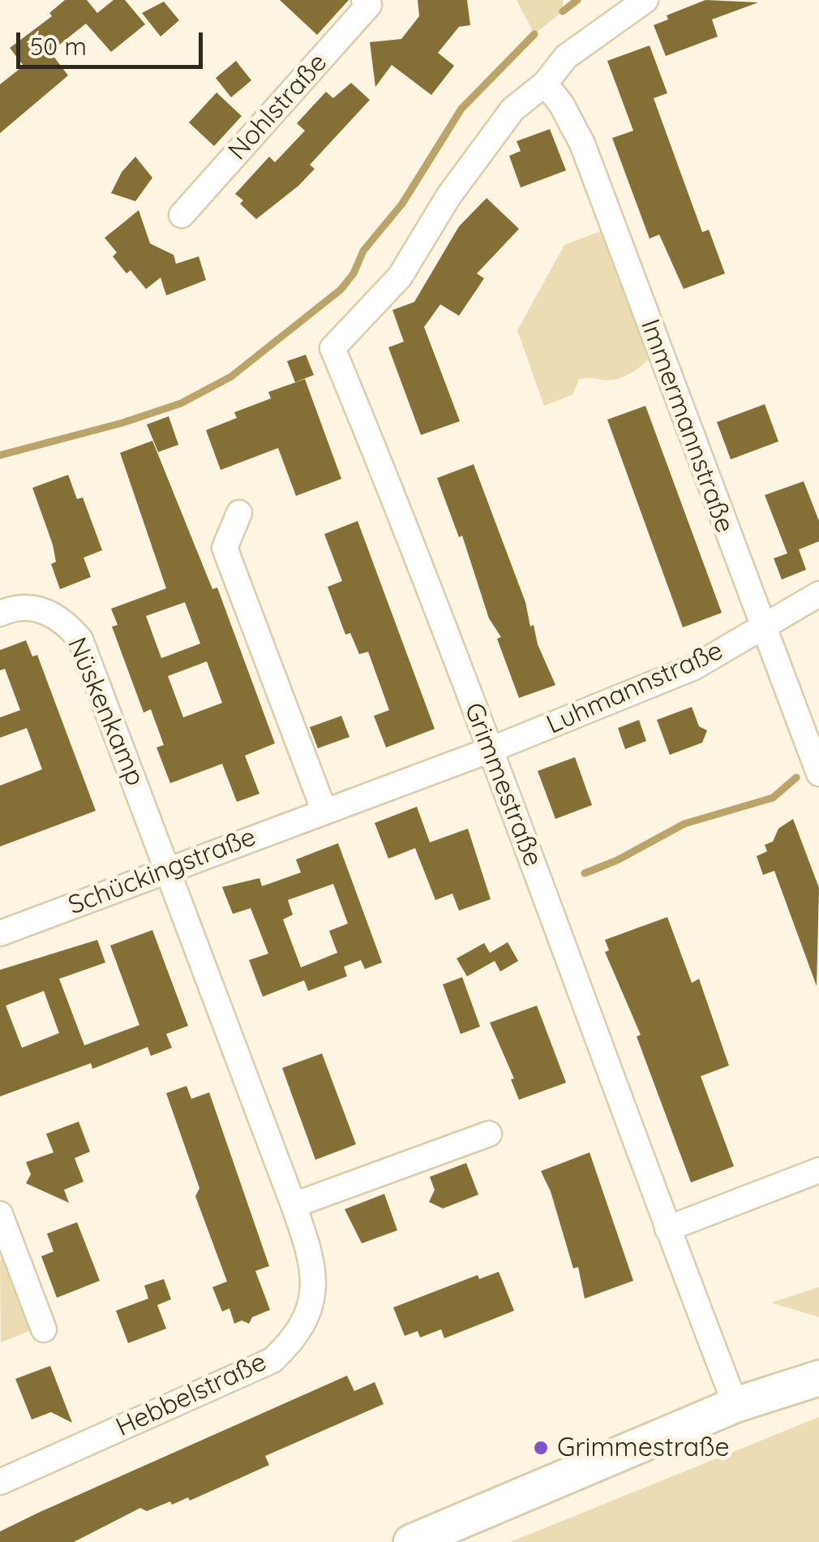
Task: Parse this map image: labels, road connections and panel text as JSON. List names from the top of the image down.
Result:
{
  "streets": {
    "street": [
      "Nohlstraße",
      "Immermannstraße",
      "Luhmannstraße",
      "Nüskenkamp",
      "Grimmestraße",
      "Schückingstraße",
      "Hebbelstraße"
    ]
  },
  "crossings": [
    ["Immermannstraße", "Luhmannstraße"],
    ["Immermannstraße", "Grimmestraße"],
    ["Luhmannstraße", "Grimmestraße"],
    ["Luhmannstraße", "Schückingstraße"],
    ["Nüskenkamp", "Schückingstraße"],
    ["Nüskenkamp", "Hebbelstraße"],
    ["Grimmestraße", "Schückingstraße"],
    ["Schückingstraße", "Hebbelstraße"]
  ],
  "places": ["Grimmestraße"],
  "scale_bar": "50 m"
}
